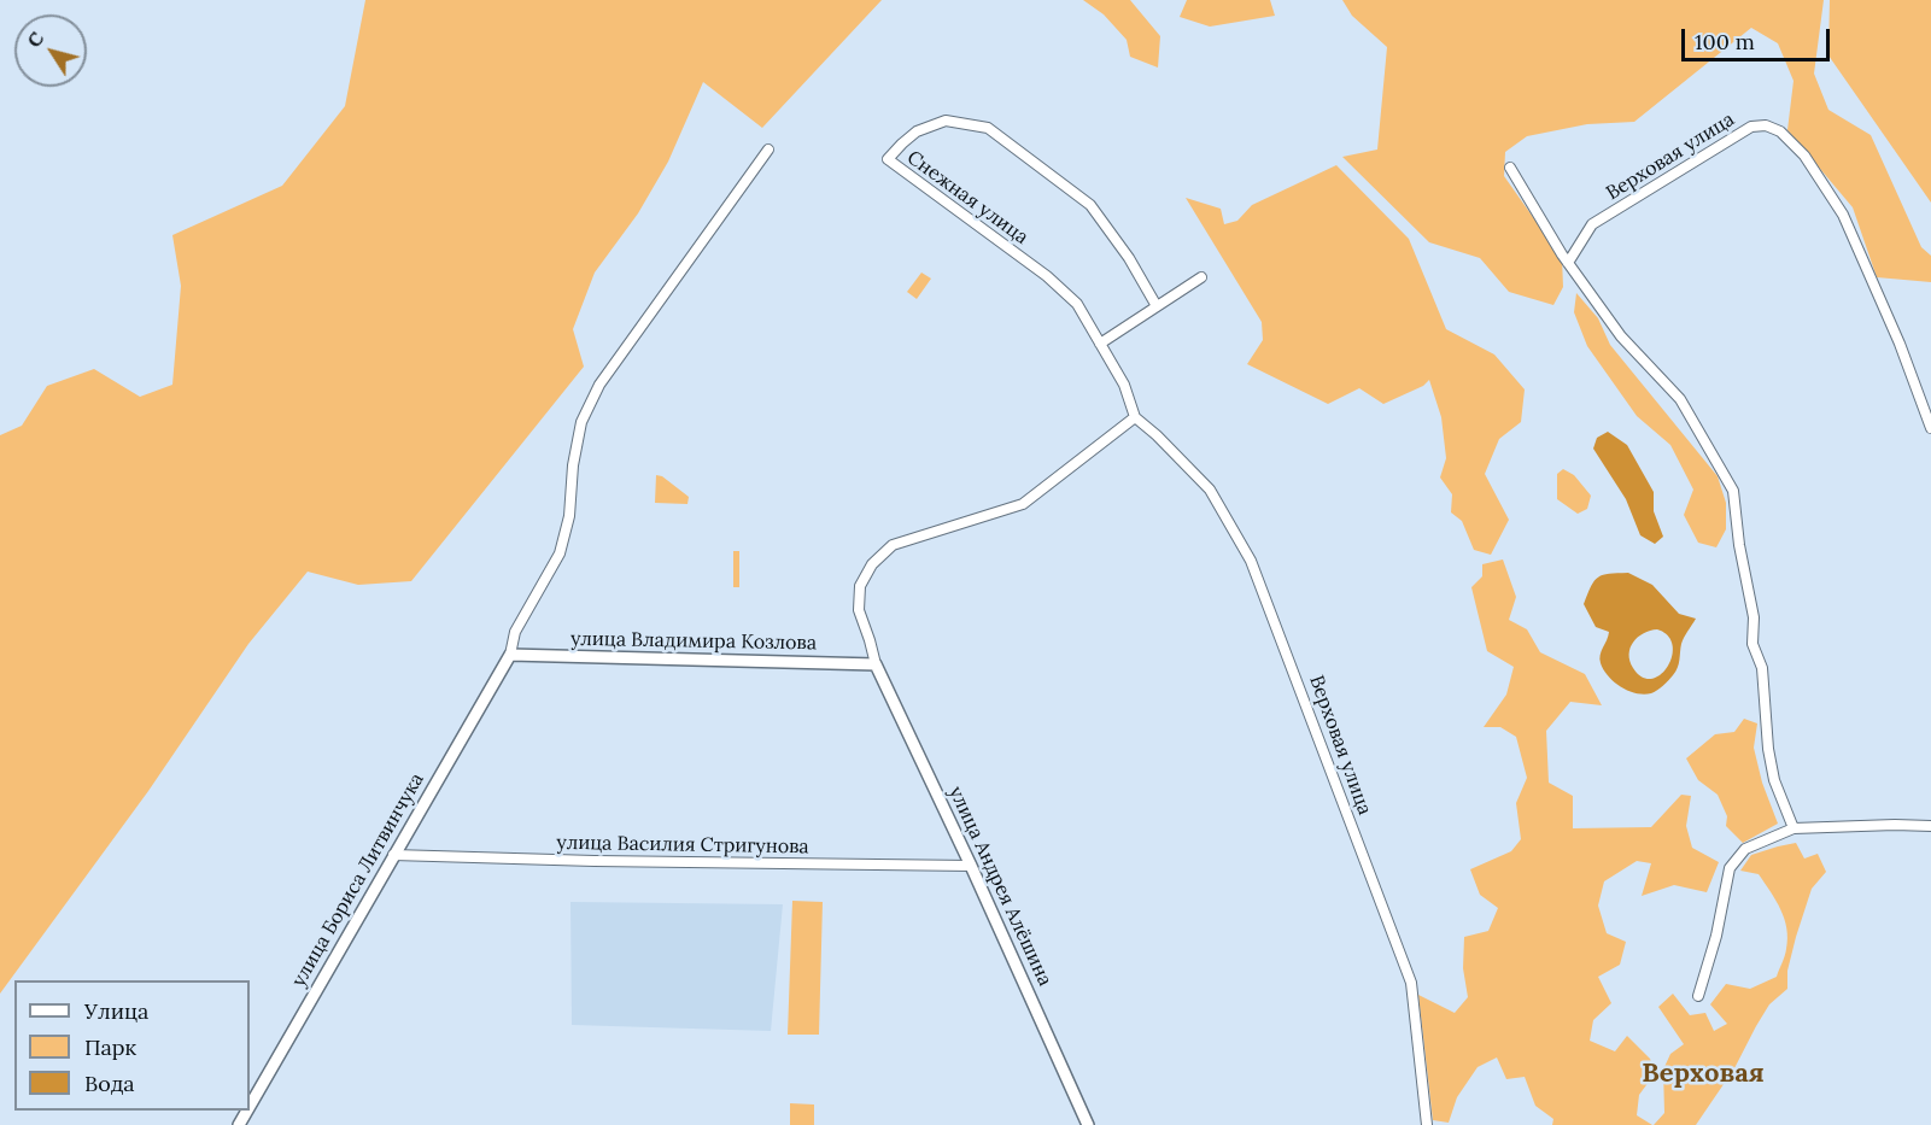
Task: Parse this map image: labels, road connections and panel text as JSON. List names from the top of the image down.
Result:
{
  "streets": {
    "street": [
      "Верховая улица",
      "Снежная улица",
      "улица Владимира Козлова",
      "улица Василия Стригунова",
      "улица Бориса Литвинчука",
      "улица Андрея Алёшина"
    ]
  },
  "crossings": [
    ["Верховая улица", "Снежная улица"],
    ["улица Владимира Козлова", "улица Бориса Литвинчука"],
    ["улица Владимира Козлова", "улица Андрея Алёшина"],
    ["улица Василия Стригунова", "улица Бориса Литвинчука"],
    ["улица Василия Стригунова", "улица Андрея Алёшина"]
  ],
  "districts": ["Верховая"],
  "legend": ["Улица", "Парк", "Вода"],
  "scale_bar": "100 m",
  "north": "top left"
}
